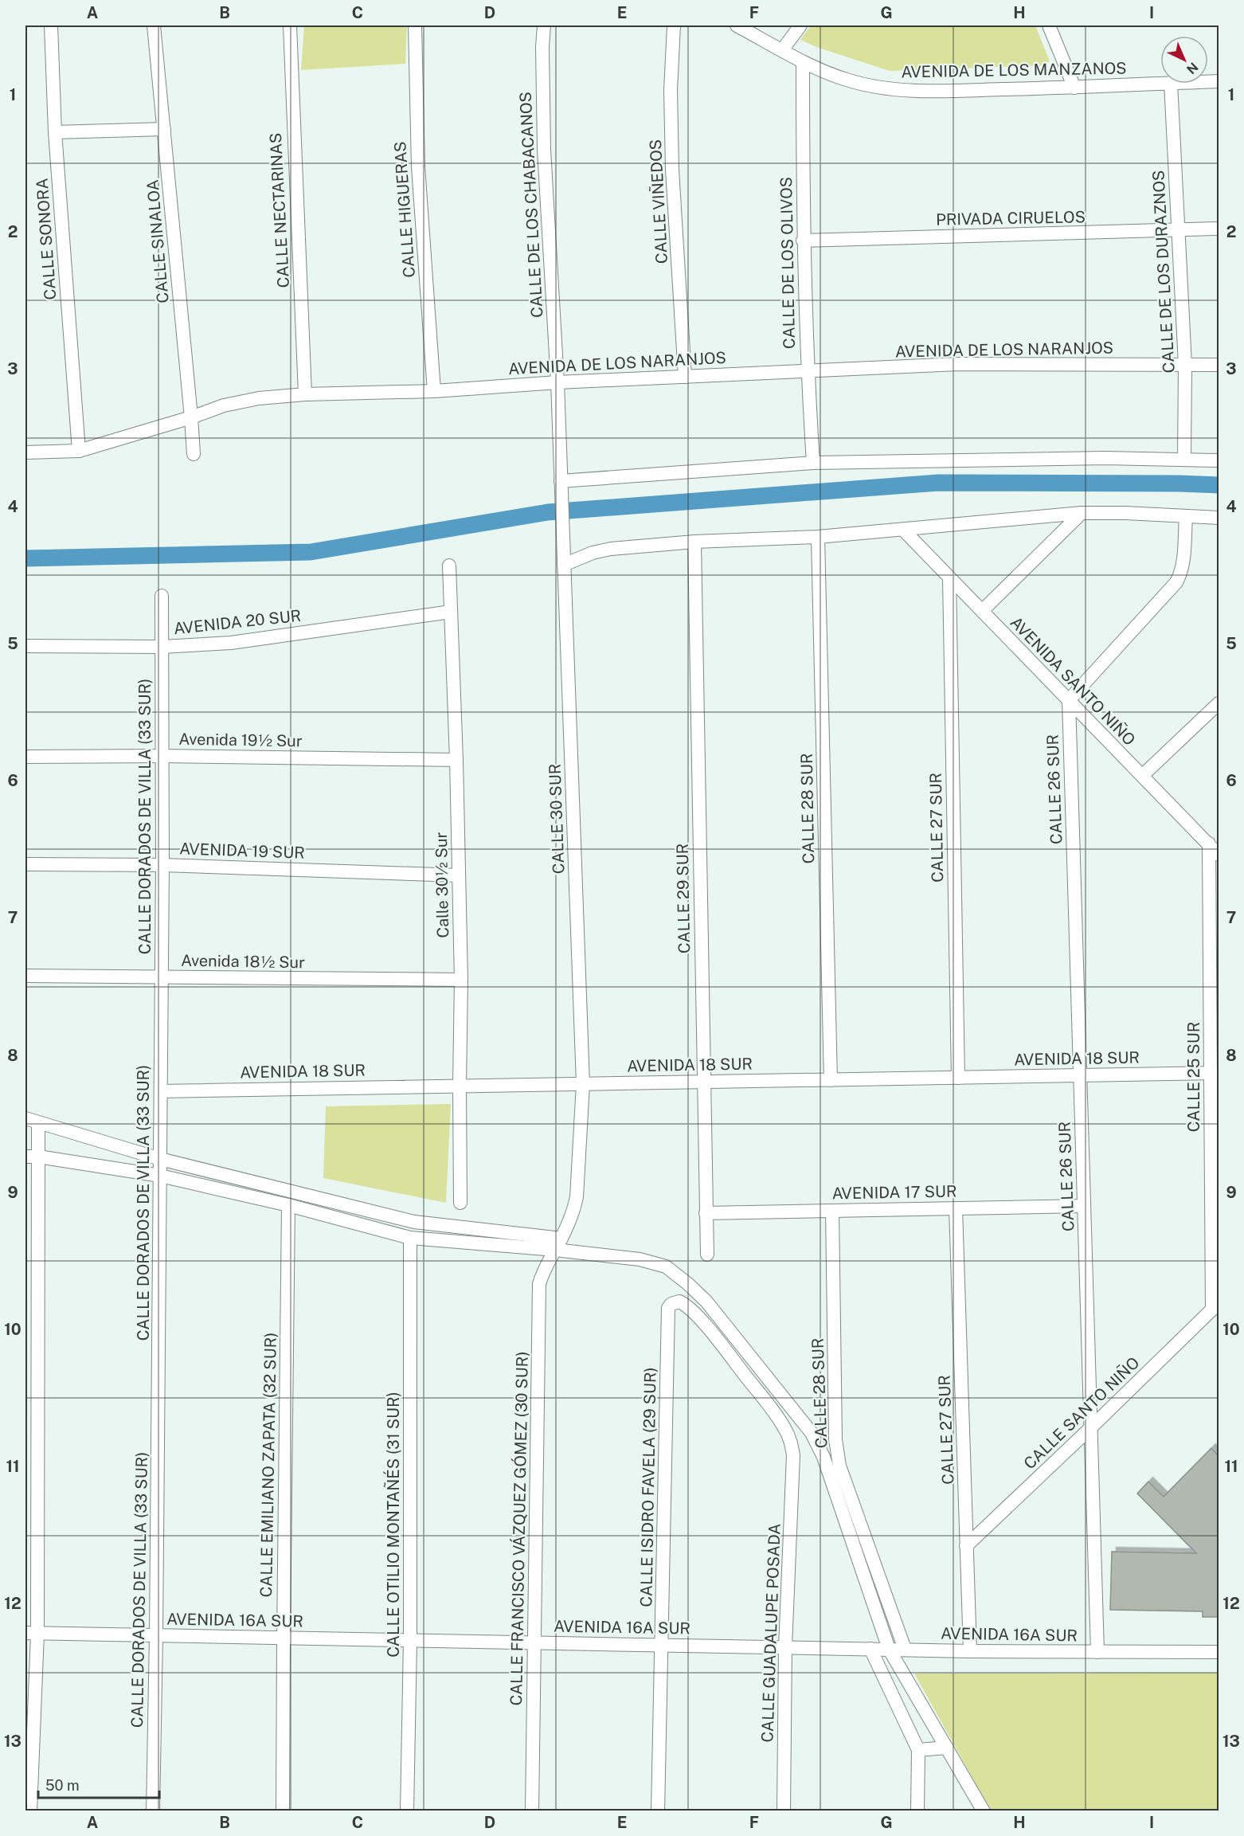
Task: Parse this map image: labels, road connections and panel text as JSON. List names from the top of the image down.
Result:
{
  "streets": {
    "street": [
      "AVENIDA DE LOS MANZANOS",
      "CALLE VIÑEDOS",
      "CALLE DE LOS CHABACANOS",
      "CALLE HIGUERAS",
      "CALLE NECTARINAS",
      "PRIVADA CIRUELOS",
      "CALLE SONORA",
      "CALLE SINALOA",
      "CALLE DE LOS OLIVOS",
      "CALLE DE LOS DURAZNOS",
      "AVENIDA DE LOS NARANJOS",
      "AVENIDA 20 SUR",
      "AVENIDA SANTO NIÑO",
      "Avenida 19½ Sur",
      "CALLE 26 SUR",
      "CALLE 28 SUR",
      "CALLE DORADOS DE VILLA (33 SUR)",
      "CALLE 30 SUR",
      "CALLE 27 SUR",
      "AVENIDA 19 SUR",
      "Calle 30½ Sur",
      "CALLE 29 SUR",
      "Avenida 18½ Sur",
      "AVENIDA 18 SUR",
      "CALLE 25 SUR",
      "AVENIDA 17 SUR",
      "CALLE SANTO NIÑO",
      "CALLE EMILIANO ZAPATA (32 SUR)",
      "CALLE ISIDRO FAVELA (29 SUR)",
      "CALLE OTILIO MONTAÑÉS (31 SUR)",
      "CALLE FRANCISCO VÁZQUEZ GÓMEZ (30 SUR)",
      "AVENIDA 16A SUR",
      "CALLE GUADALUPE POSADA"
    ]
  },
  "crossings": [
    ["AVENIDA DE LOS MANZANOS", "CALLE DE LOS OLIVOS"],
    ["CALLE VIÑEDOS", "AVENIDA DE LOS NARANJOS"],
    ["CALLE DE LOS CHABACANOS", "AVENIDA DE LOS NARANJOS"],
    ["CALLE DE LOS CHABACANOS", "CALLE 30 SUR"],
    ["CALLE HIGUERAS", "AVENIDA DE LOS NARANJOS"],
    ["CALLE NECTARINAS", "AVENIDA DE LOS NARANJOS"],
    ["PRIVADA CIRUELOS", "CALLE DE LOS OLIVOS"],
    ["PRIVADA CIRUELOS", "CALLE DE LOS DURAZNOS"],
    ["CALLE SONORA", "AVENIDA DE LOS NARANJOS"],
    ["CALLE SINALOA", "AVENIDA DE LOS NARANJOS"],
    ["CALLE DE LOS OLIVOS", "AVENIDA DE LOS NARANJOS"],
    ["CALLE DE LOS DURAZNOS", "AVENIDA DE LOS NARANJOS"],
    ["AVENIDA DE LOS NARANJOS", "CALLE 30 SUR"],
    ["AVENIDA 20 SUR", "CALLE DORADOS DE VILLA (33 SUR)"],
    ["AVENIDA 20 SUR", "Calle 30½ Sur"],
    ["AVENIDA SANTO NIÑO", "CALLE 26 SUR"],
    ["AVENIDA SANTO NIÑO", "CALLE 27 SUR"],
    ["AVENIDA SANTO NIÑO", "CALLE 25 SUR"],
    ["Avenida 19½ Sur", "CALLE DORADOS DE VILLA (33 SUR)"],
    ["Avenida 19½ Sur", "Calle 30½ Sur"],
    ["CALLE 26 SUR", "AVENIDA 18 SUR"],
    ["CALLE 26 SUR", "AVENIDA 17 SUR"],
    ["CALLE 26 SUR", "CALLE SANTO NIÑO"],
    ["CALLE 26 SUR", "AVENIDA 16A SUR"],
    ["CALLE 28 SUR", "AVENIDA 18 SUR"],
    ["CALLE 28 SUR", "AVENIDA 17 SUR"],
    ["CALLE 28 SUR", "AVENIDA 16A SUR"],
    ["CALLE DORADOS DE VILLA (33 SUR)", "AVENIDA 19 SUR"],
    ["CALLE DORADOS DE VILLA (33 SUR)", "Avenida 18½ Sur"],
    ["CALLE DORADOS DE VILLA (33 SUR)", "AVENIDA 18 SUR"],
    ["CALLE DORADOS DE VILLA (33 SUR)", "AVENIDA 16A SUR"],
    ["CALLE 30 SUR", "AVENIDA 18 SUR"],
    ["CALLE 30 SUR", "CALLE FRANCISCO VÁZQUEZ GÓMEZ (30 SUR)"],
    ["CALLE 27 SUR", "AVENIDA 18 SUR"],
    ["CALLE 27 SUR", "AVENIDA 17 SUR"],
    ["CALLE 27 SUR", "CALLE SANTO NIÑO"],
    ["CALLE 27 SUR", "AVENIDA 16A SUR"],
    ["AVENIDA 19 SUR", "Calle 30½ Sur"],
    ["Calle 30½ Sur", "Avenida 18½ Sur"],
    ["Calle 30½ Sur", "AVENIDA 18 SUR"],
    ["CALLE 29 SUR", "AVENIDA 18 SUR"],
    ["CALLE 29 SUR", "AVENIDA 17 SUR"],
    ["AVENIDA 18 SUR", "CALLE 25 SUR"],
    ["CALLE 25 SUR", "CALLE SANTO NIÑO"],
    ["CALLE EMILIANO ZAPATA (32 SUR)", "AVENIDA 16A SUR"],
    ["CALLE ISIDRO FAVELA (29 SUR)", "AVENIDA 16A SUR"],
    ["CALLE ISIDRO FAVELA (29 SUR)", "CALLE GUADALUPE POSADA"],
    ["CALLE OTILIO MONTAÑÉS (31 SUR)", "AVENIDA 16A SUR"],
    ["CALLE FRANCISCO VÁZQUEZ GÓMEZ (30 SUR)", "AVENIDA 16A SUR"],
    ["AVENIDA 16A SUR", "CALLE GUADALUPE POSADA"]
  ],
  "scale_bar": "50 m",
  "north": "bottom right",
  "grid": {
    "columns": [
      "A",
      "B",
      "C",
      "D",
      "E",
      "F",
      "G",
      "H",
      "I"
    ],
    "rows": [
      "1",
      "2",
      "3",
      "4",
      "5",
      "6",
      "7",
      "8",
      "9",
      "10",
      "11",
      "12",
      "13"
    ]
  }
}
